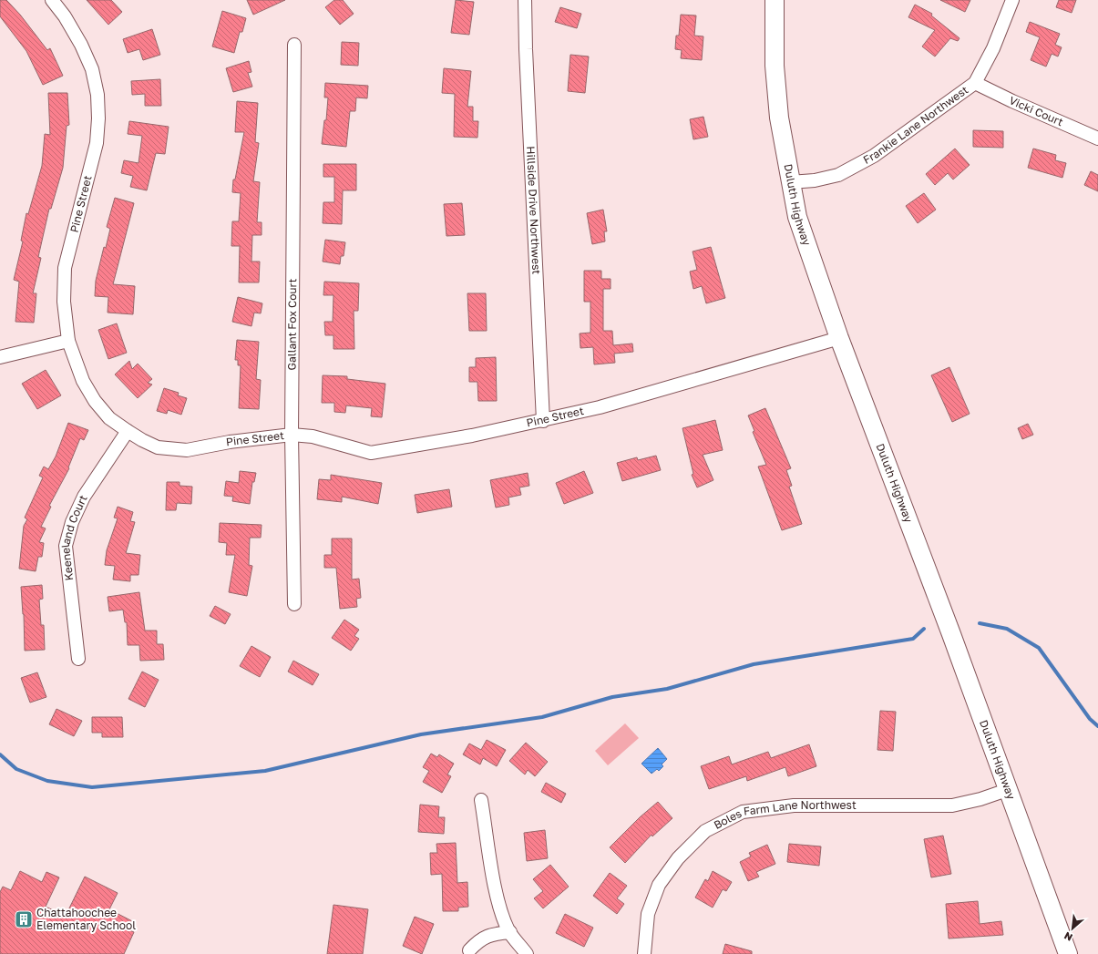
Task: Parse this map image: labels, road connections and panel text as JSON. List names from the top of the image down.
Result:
{
  "streets": {
    "main road": ["Duluth Highway"],
    "street": [
      "Vicki Court",
      "Frankie Lane Northwest",
      "Pine Street",
      "Hillside Drive Northwest",
      "Gallant Fox Court",
      "Keeneland Court",
      "Boles Farm Lane Northwest"
    ]
  },
  "crossings": [
    ["Vicki Court", "Frankie Lane Northwest"],
    ["Frankie Lane Northwest", "Duluth Highway"],
    ["Pine Street", "Duluth Highway"],
    ["Pine Street", "Hillside Drive Northwest"],
    ["Pine Street", "Gallant Fox Court"],
    ["Pine Street", "Keeneland Court"],
    ["Duluth Highway", "Boles Farm Lane Northwest"]
  ],
  "places": {
    "building": ["Chattahoochee Elementary School"]
  },
  "north": "bottom left"
}
